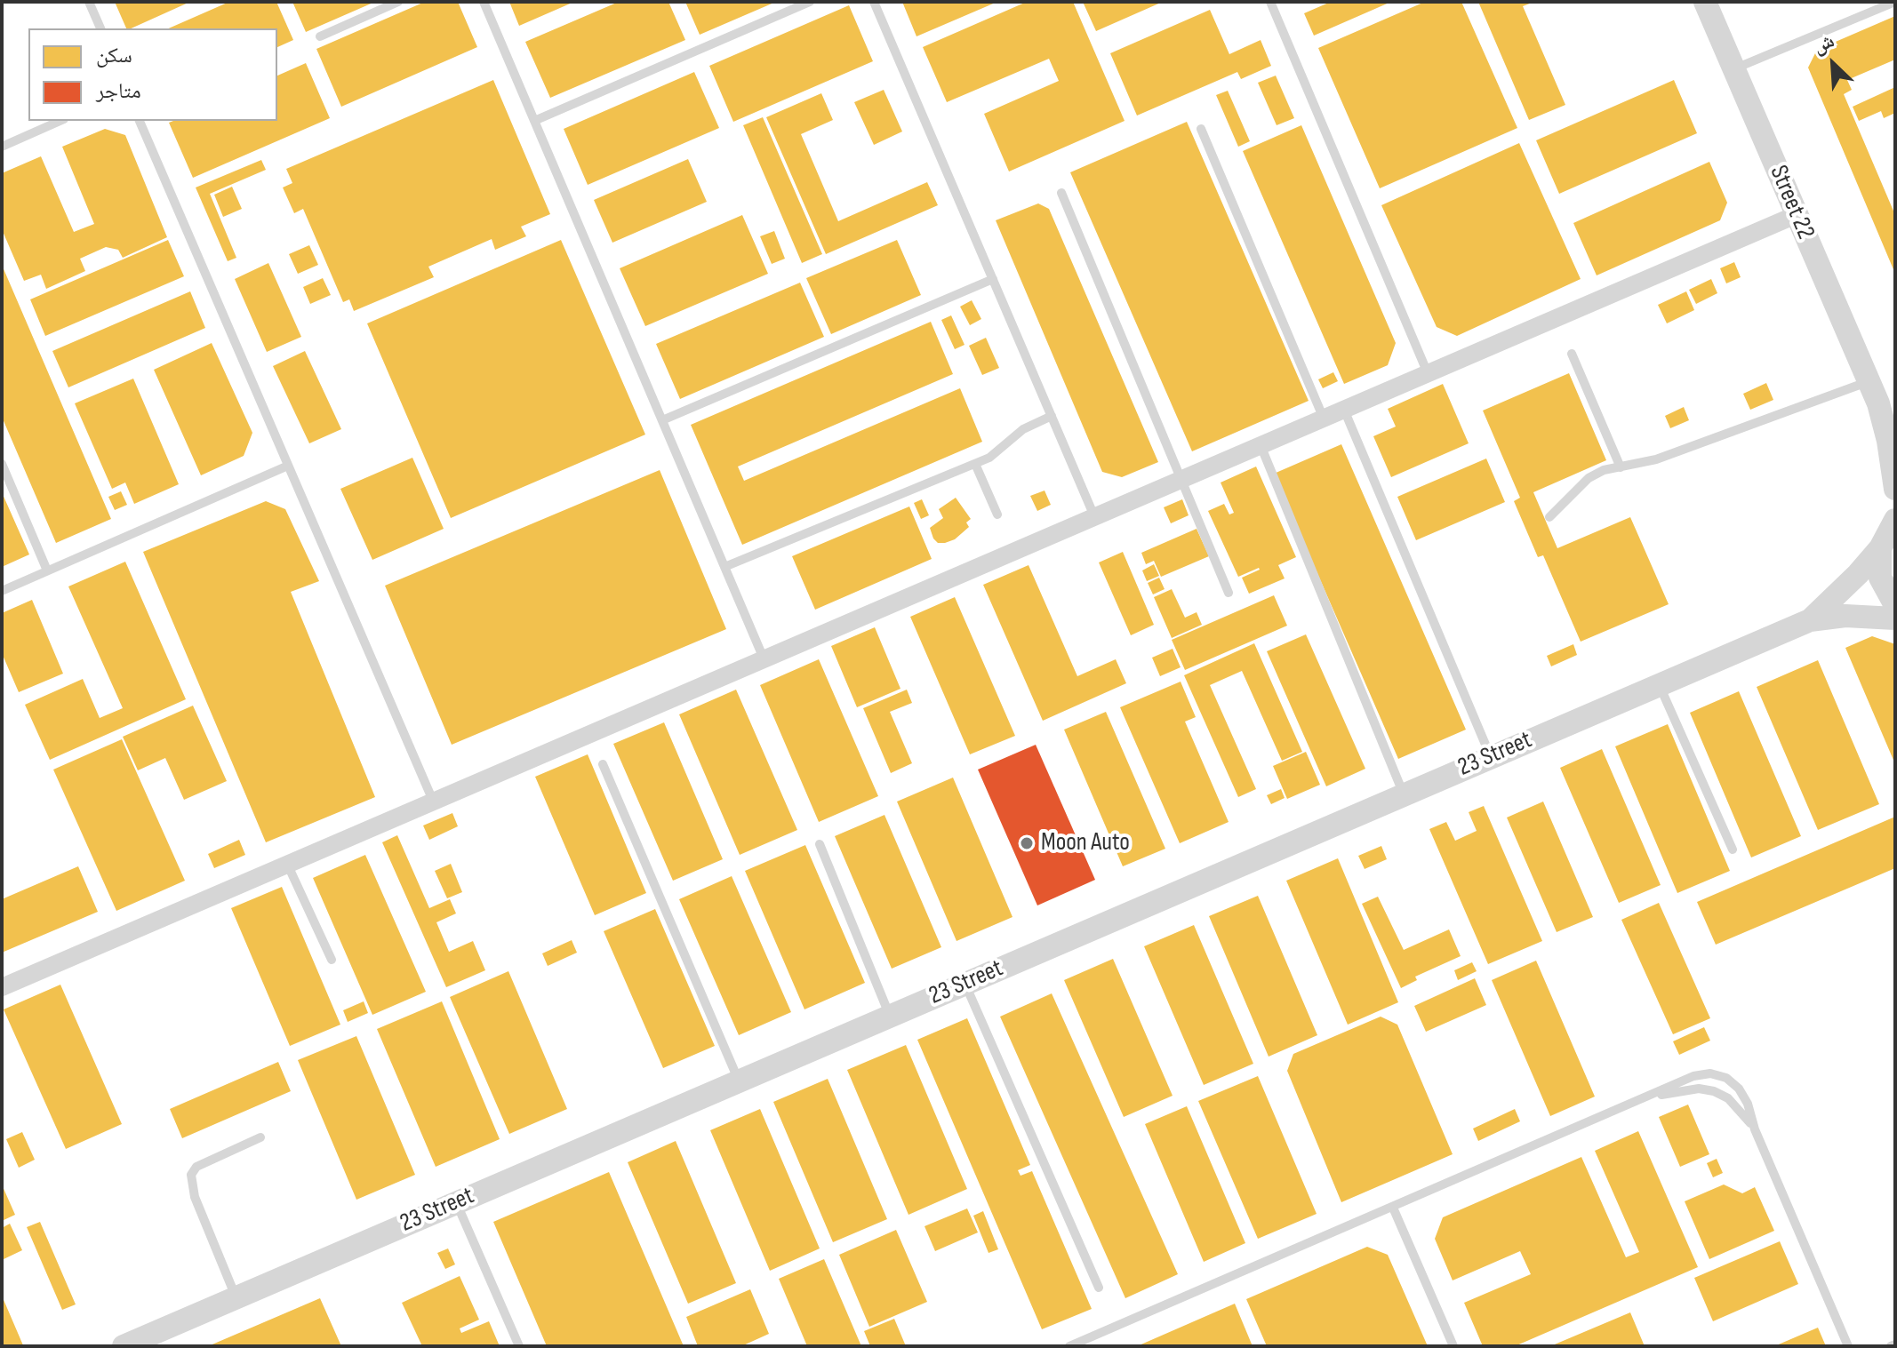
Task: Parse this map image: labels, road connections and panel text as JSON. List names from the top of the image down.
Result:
{
  "streets": {
    "street": ["Street 22", "23 Street"]
  },
  "places": ["Moon Auto"],
  "legend": ["سكن", "متاجر"],
  "north": "top left"
}
